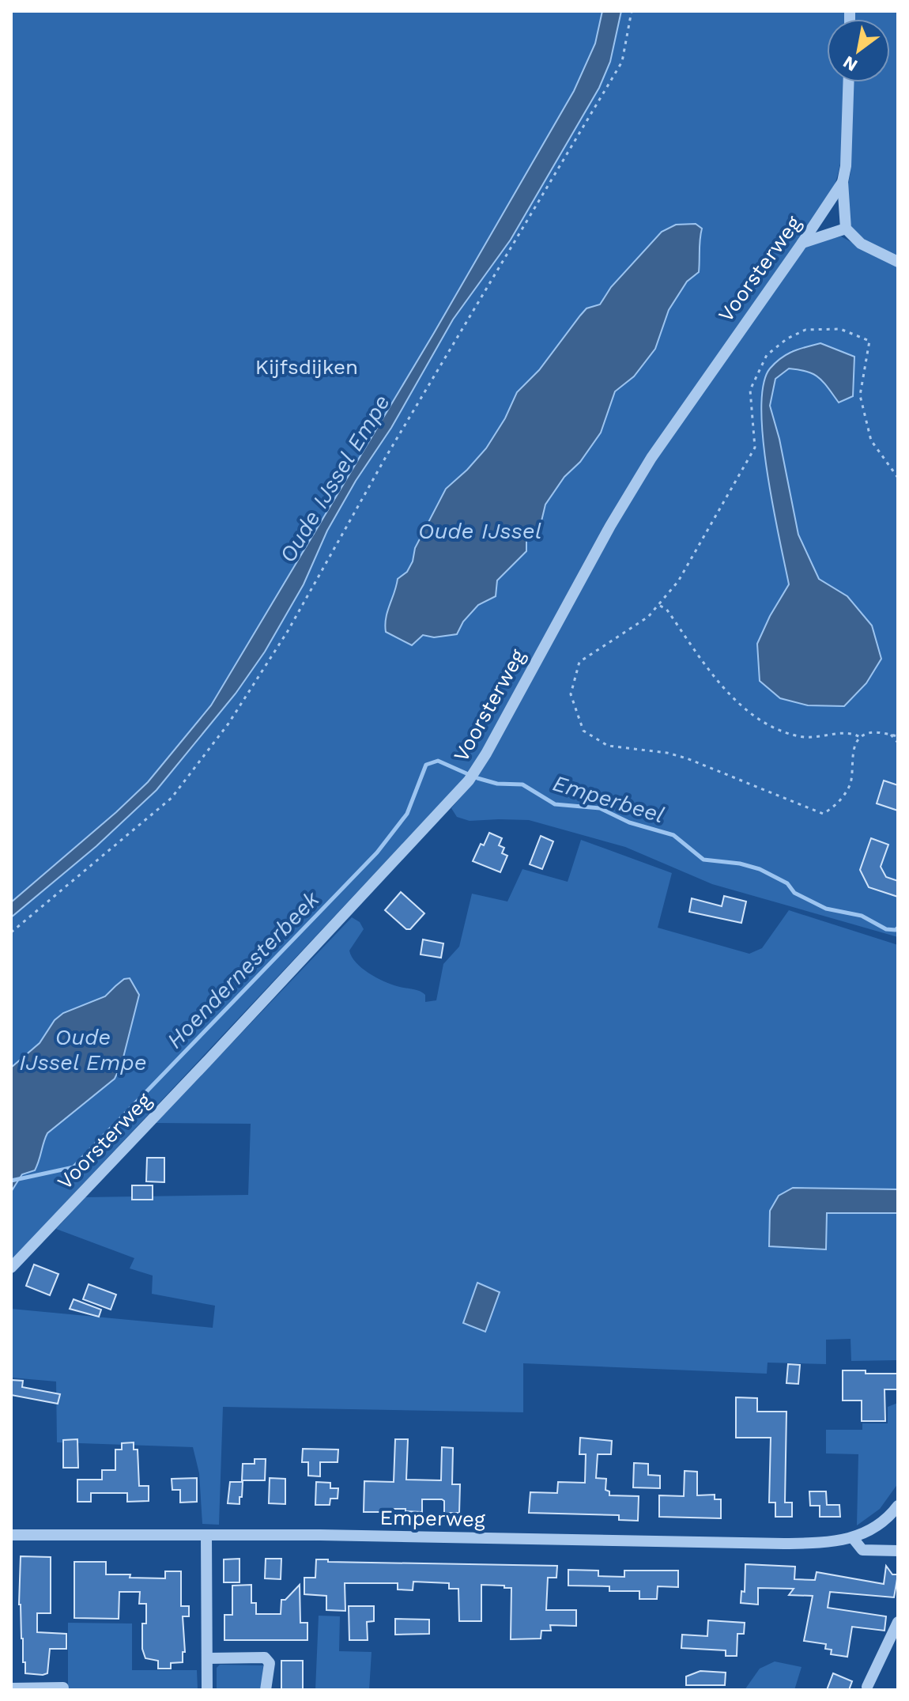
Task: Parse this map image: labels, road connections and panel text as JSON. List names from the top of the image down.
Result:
{
  "streets": {
    "street": ["Voorsterweg", "Emperweg"]
  },
  "water": [
    "Oude IJssel Empe",
    "Oude IJssel",
    "Emperbeel",
    "Hoendernesterbeek"
  ],
  "parks": ["Kijfsdijken"],
  "north": "bottom left"
}
